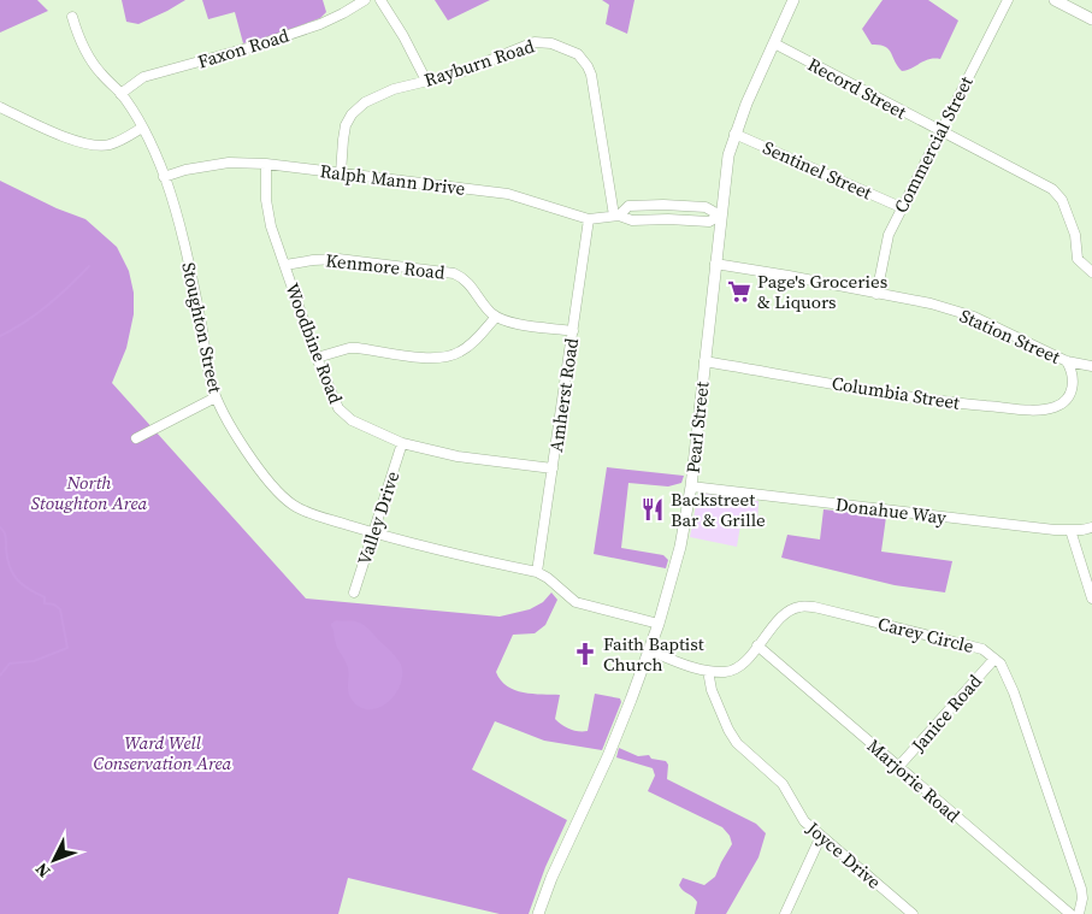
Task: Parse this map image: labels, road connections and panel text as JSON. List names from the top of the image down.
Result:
{
  "streets": {
    "main road": ["Pearl Street"],
    "street": [
      "Faxon Road",
      "Rayburn Road",
      "Record Street",
      "Commercial Street",
      "Sentinel Street",
      "Ralph Mann Drive",
      "Kenmore Road",
      "Stoughton Street",
      "Station Street",
      "Woodbine Road",
      "Columbia Street",
      "Amherst Road",
      "Donahue Way",
      "Valley Drive",
      "Carey Circle",
      "Janice Road",
      "Marjorie Road",
      "Joyce Drive"
    ]
  },
  "crossings": [
    ["Faxon Road", "Stoughton Street"],
    ["Rayburn Road", "Ralph Mann Drive"],
    ["Record Street", "Commercial Street"],
    ["Record Street", "Pearl Street"],
    ["Commercial Street", "Sentinel Street"],
    ["Commercial Street", "Station Street"],
    ["Sentinel Street", "Pearl Street"],
    ["Ralph Mann Drive", "Stoughton Street"],
    ["Ralph Mann Drive", "Woodbine Road"],
    ["Ralph Mann Drive", "Amherst Road"],
    ["Ralph Mann Drive", "Pearl Street"],
    ["Kenmore Road", "Woodbine Road"],
    ["Stoughton Street", "Amherst Road"],
    ["Stoughton Street", "Pearl Street"],
    ["Stoughton Street", "Valley Drive"],
    ["Station Street", "Columbia Street"],
    ["Station Street", "Pearl Street"],
    ["Woodbine Road", "Amherst Road"],
    ["Woodbine Road", "Valley Drive"],
    ["Columbia Street", "Pearl Street"],
    ["Pearl Street", "Donahue Way"],
    ["Pearl Street", "Carey Circle"],
    ["Carey Circle", "Janice Road"],
    ["Carey Circle", "Marjorie Road"],
    ["Carey Circle", "Joyce Drive"],
    ["Janice Road", "Marjorie Road"]
  ],
  "parks": ["North Stoughton Area", "Ward Well Conservation Area"],
  "places": {
    "supermarket": ["Page's Groceries & Liquors"],
    "restaurant": ["Backstreet Bar & Grille"],
    "church": ["Faith Baptist Church"]
  },
  "north": "bottom left"
}
